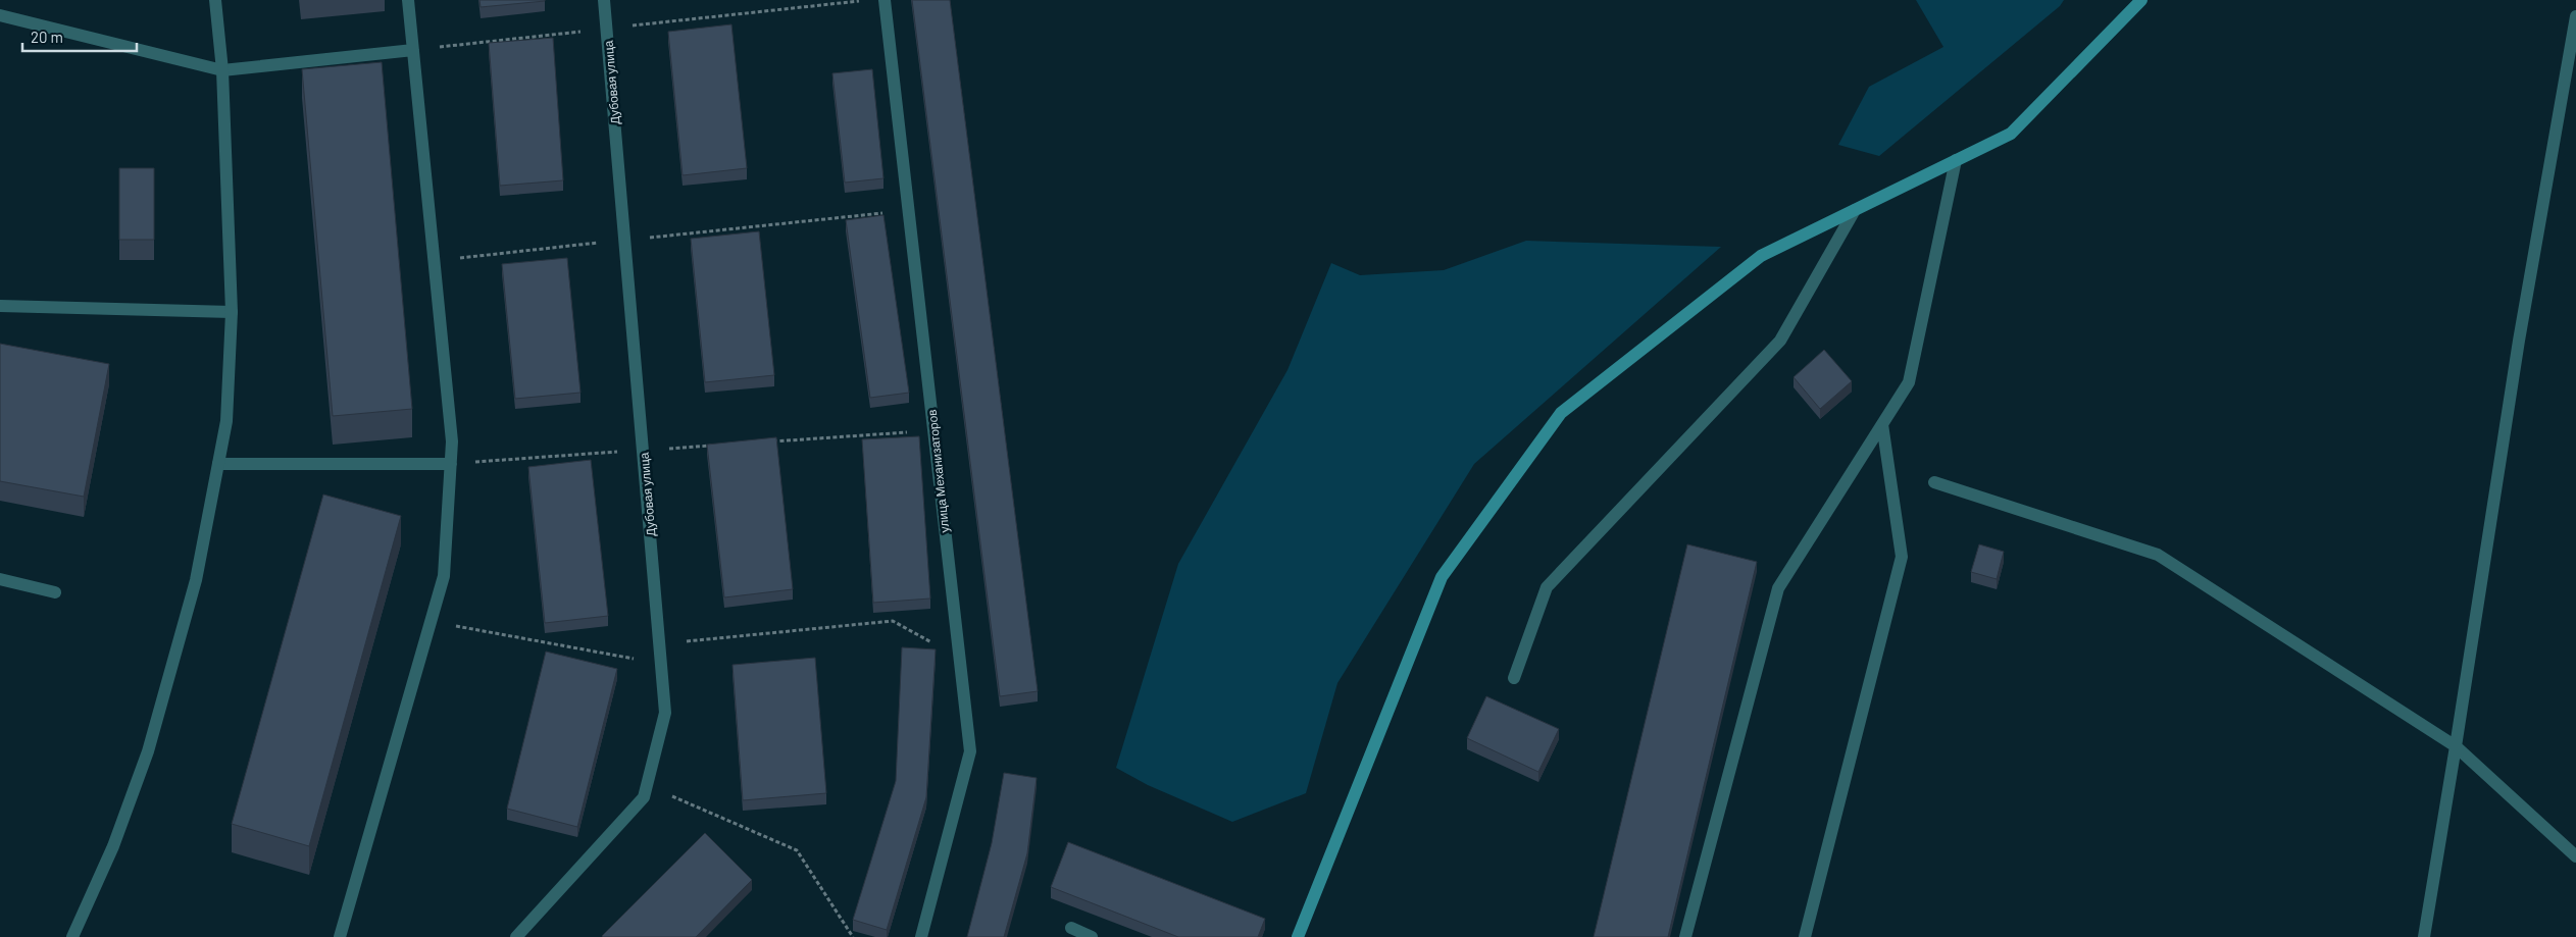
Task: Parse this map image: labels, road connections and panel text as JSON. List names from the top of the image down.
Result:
{
  "streets": {
    "street": ["Дубовая улица", "улица Механизаторов"]
  },
  "scale_bar": "20 m"
}
